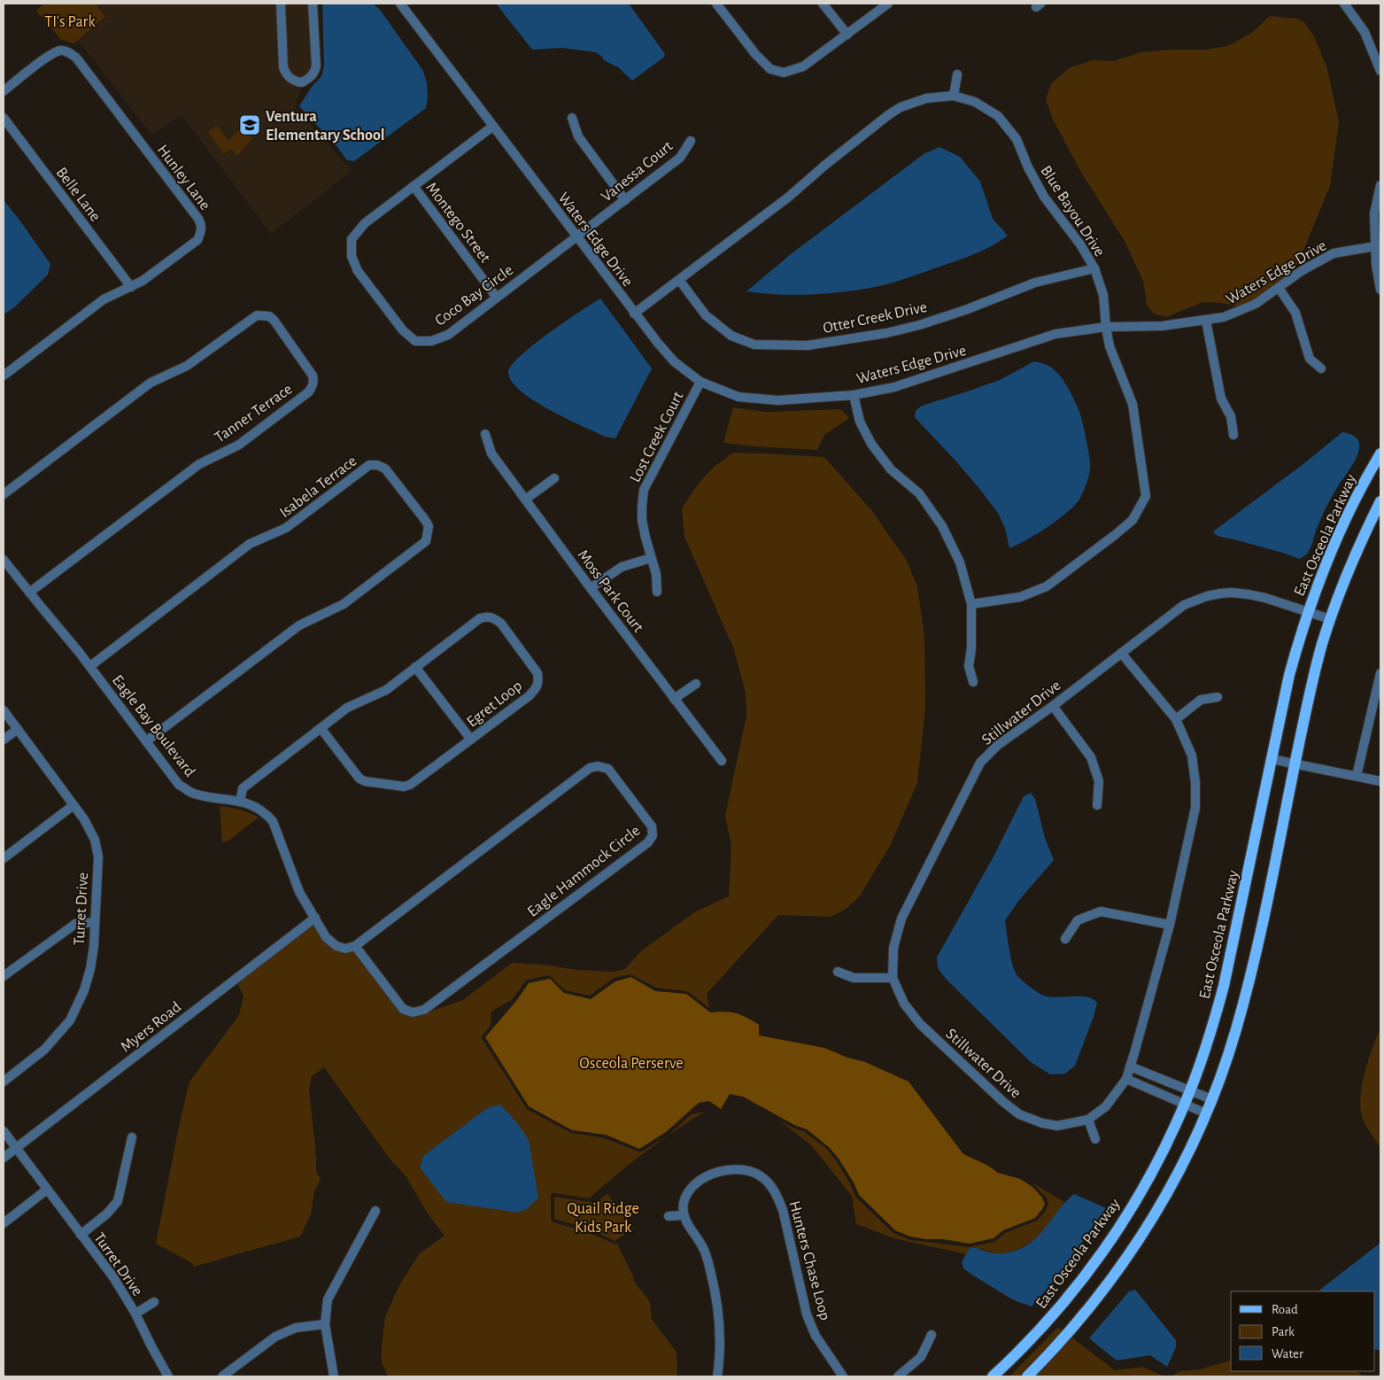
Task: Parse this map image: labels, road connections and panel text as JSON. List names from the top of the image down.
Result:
{
  "streets": {
    "main road": ["East Osceola Parkway"],
    "street": [
      "Vanessa Court",
      "Hunley Lane",
      "Belle Lane",
      "Blue Bayou Drive",
      "Montego Street",
      "Waters Edge Drive",
      "Coco Bay Circle",
      "Otter Creek Drive",
      "Tanner Terrace",
      "Lost Creek Court",
      "Isabela Terrace",
      "Moss Park Court",
      "Egret Loop",
      "Stillwater Drive",
      "Eagle Bay Boulevard",
      "Eagle Hammock Circle",
      "Turret Drive",
      "Myers Road",
      "Hunters Chase Loop"
    ]
  },
  "crossings": [
    ["Vanessa Court", "Waters Edge Drive"],
    ["Vanessa Court", "Coco Bay Circle"],
    ["Hunley Lane", "Belle Lane"],
    ["Blue Bayou Drive", "Waters Edge Drive"],
    ["Blue Bayou Drive", "Otter Creek Drive"],
    ["Montego Street", "Coco Bay Circle"],
    ["Waters Edge Drive", "Coco Bay Circle"],
    ["Waters Edge Drive", "Lost Creek Court"],
    ["Tanner Terrace", "Eagle Bay Boulevard"],
    ["Isabela Terrace", "Eagle Bay Boulevard"],
    ["East Osceola Parkway", "Stillwater Drive"],
    ["Egret Loop", "Eagle Bay Boulevard"],
    ["Eagle Bay Boulevard", "Myers Road"],
    ["Turret Drive", "Myers Road"]
  ],
  "parks": ["TI's Park", "Osceola Perserve", "Quail Ridge Kids Park"],
  "places": {
    "school or university": ["Ventura Elementary School"]
  },
  "legend": ["Road", "Park", "Water"]
}
